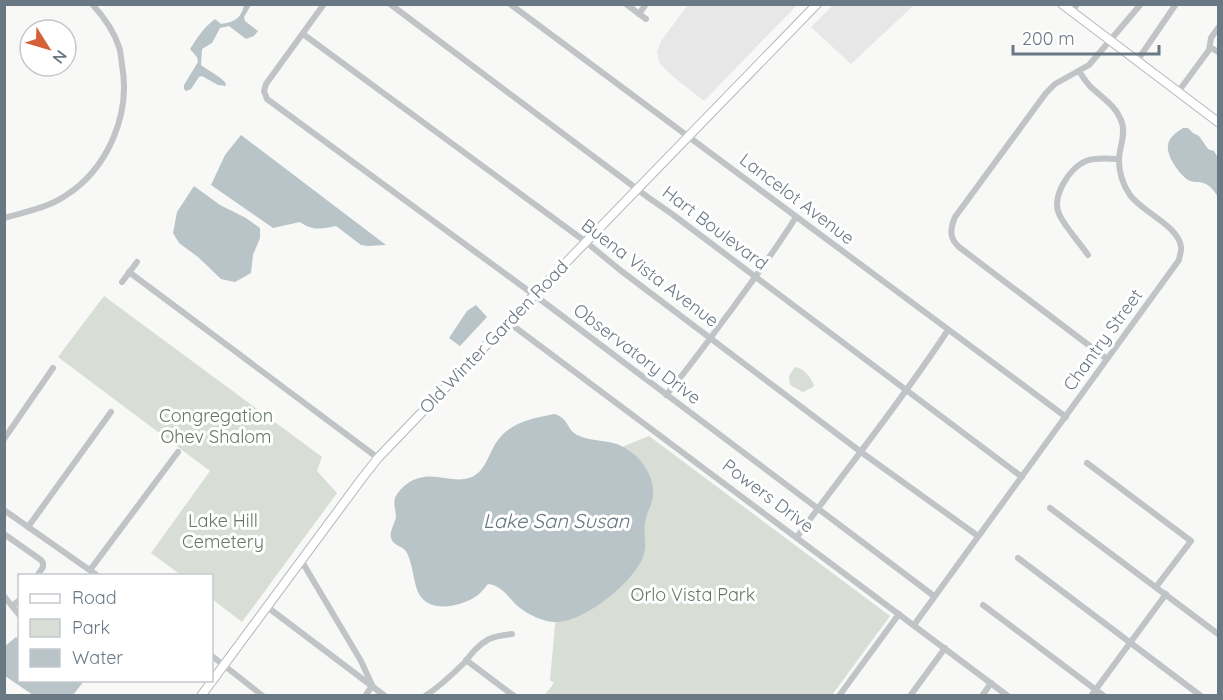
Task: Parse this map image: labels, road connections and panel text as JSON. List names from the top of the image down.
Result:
{
  "streets": {
    "main road": ["Old Winter Garden Road"],
    "street": [
      "Lancelot Avenue",
      "Hart Boulevard",
      "Buena Vista Avenue",
      "Chantry Street",
      "Observatory Drive",
      "Powers Drive"
    ]
  },
  "crossings": [
    ["Lancelot Avenue", "Old Winter Garden Road"],
    ["Lancelot Avenue", "Chantry Street"],
    ["Hart Boulevard", "Old Winter Garden Road"],
    ["Hart Boulevard", "Chantry Street"],
    ["Buena Vista Avenue", "Old Winter Garden Road"],
    ["Buena Vista Avenue", "Chantry Street"],
    ["Buena Vista Avenue", "Observatory Drive"],
    ["Old Winter Garden Road", "Observatory Drive"],
    ["Old Winter Garden Road", "Powers Drive"],
    ["Chantry Street", "Observatory Drive"],
    ["Chantry Street", "Powers Drive"]
  ],
  "water": ["Lake San Susan"],
  "parks": ["Congregation Ohev Shalom", "Lake Hill Cemetery", "Orlo Vista Park"],
  "legend": ["Road", "Park", "Water"],
  "scale_bar": "200 m",
  "north": "bottom right"
}
